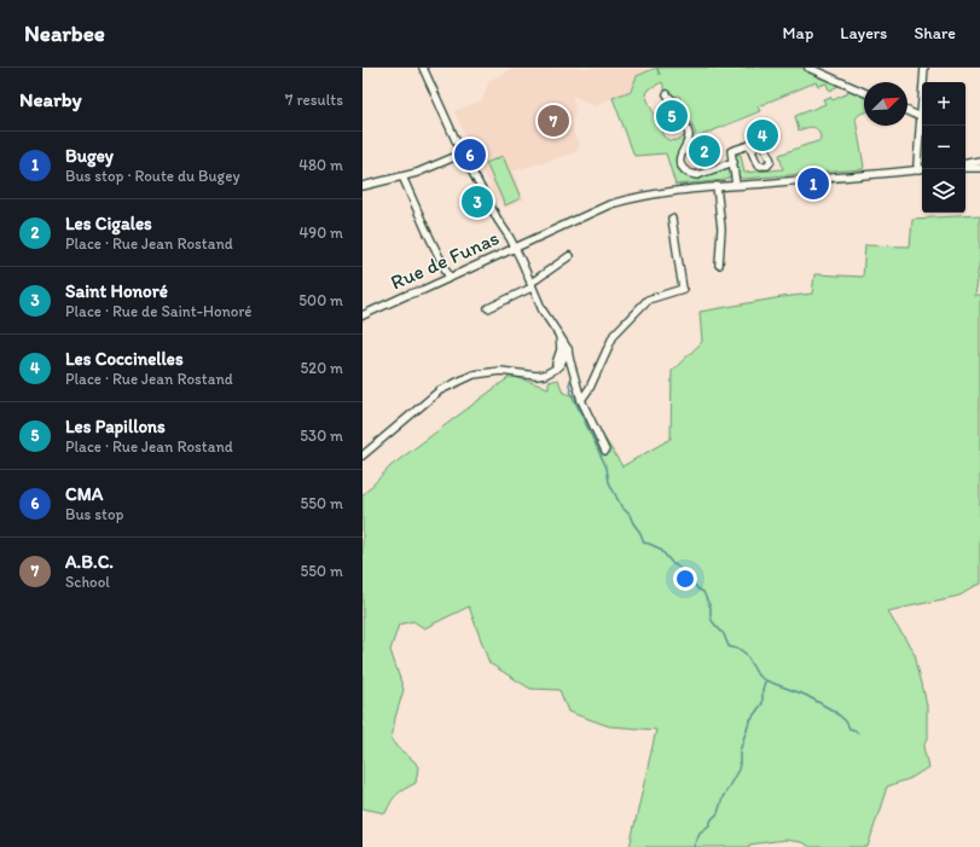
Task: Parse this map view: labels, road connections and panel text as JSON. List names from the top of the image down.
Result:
{
  "streets": {
    "street": ["Rue de Funas"]
  },
  "north": "top right",
  "page": {
    "header": "Nearbee",
    "nav": ["Map", "Layers", "Share"],
    "heading": ["Nearby", "7 results"],
    "map_buttons": ["+", "−"],
    "pins": [
      "5",
      "7",
      "4",
      "2",
      "6",
      "1",
      "3"
    ],
    "list": [
      {
        "mark": "1",
        "name": "Bugey",
        "note": "Bus stop · Route du Bugey",
        "value": "480 m"
      },
      {
        "mark": "2",
        "name": "Les Cigales",
        "note": "Place · Rue Jean Rostand",
        "value": "490 m"
      },
      {
        "mark": "3",
        "name": "Saint Honoré",
        "note": "Place · Rue de Saint-Honoré",
        "value": "500 m"
      },
      {
        "mark": "4",
        "name": "Les Coccinelles",
        "note": "Place · Rue Jean Rostand",
        "value": "520 m"
      },
      {
        "mark": "5",
        "name": "Les Papillons",
        "note": "Place · Rue Jean Rostand",
        "value": "530 m"
      },
      {
        "mark": "6",
        "name": "CMA",
        "note": "Bus stop",
        "value": "550 m"
      },
      {
        "mark": "7",
        "name": "A.B.C.",
        "note": "School",
        "value": "550 m"
      }
    ]
  }
}
